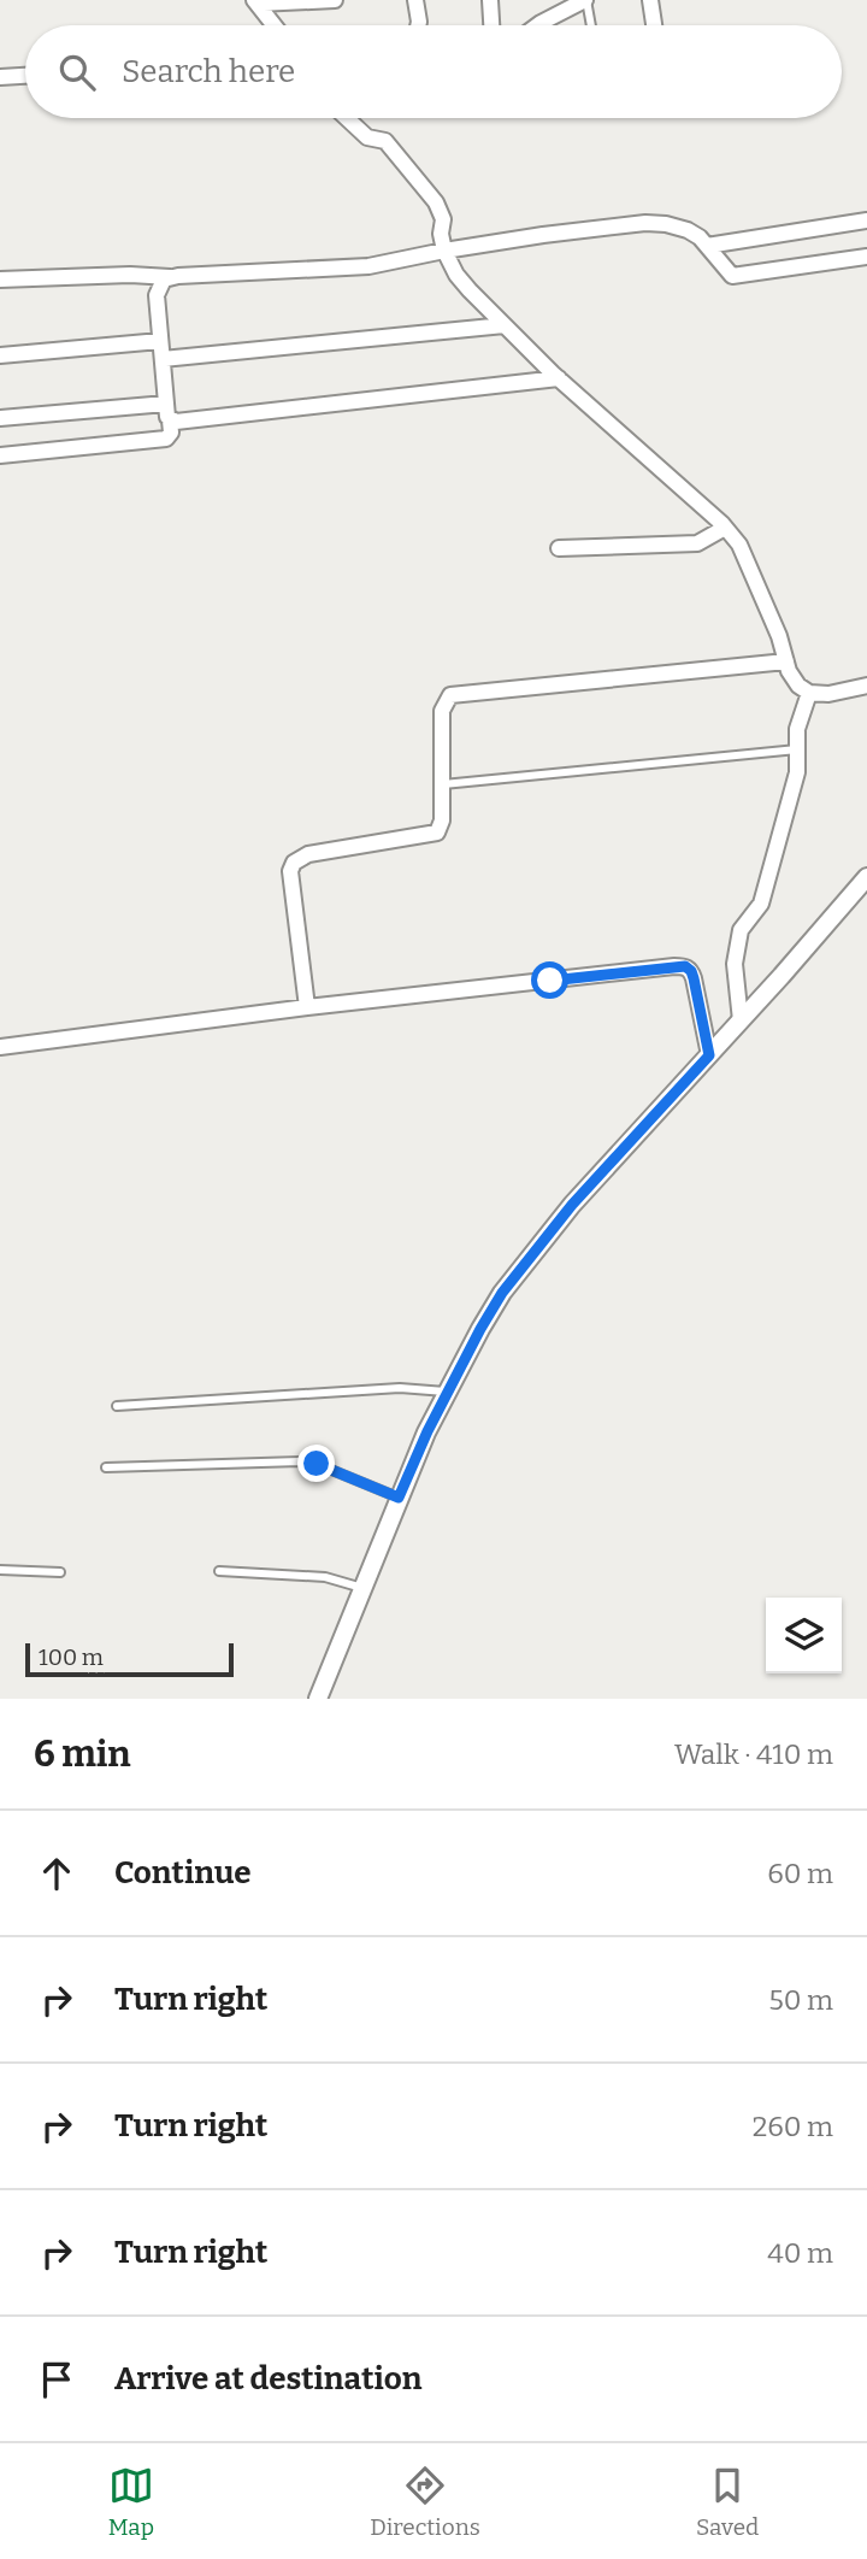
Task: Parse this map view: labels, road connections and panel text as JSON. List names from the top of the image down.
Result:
{
  "scale_bar": "100 m",
  "page": {
    "search": "Search here",
    "scale": "100 m",
    "heading": ["6 min", "Walk · 410 m"],
    "list": [
      ["Continue", "60 m"],
      ["Turn right", "50 m"],
      ["Turn right", "260 m"],
      ["Turn right", "40 m"],
      "Arrive at destination"
    ],
    "nav": ["Map", "Directions", "Saved"]
  }
}
